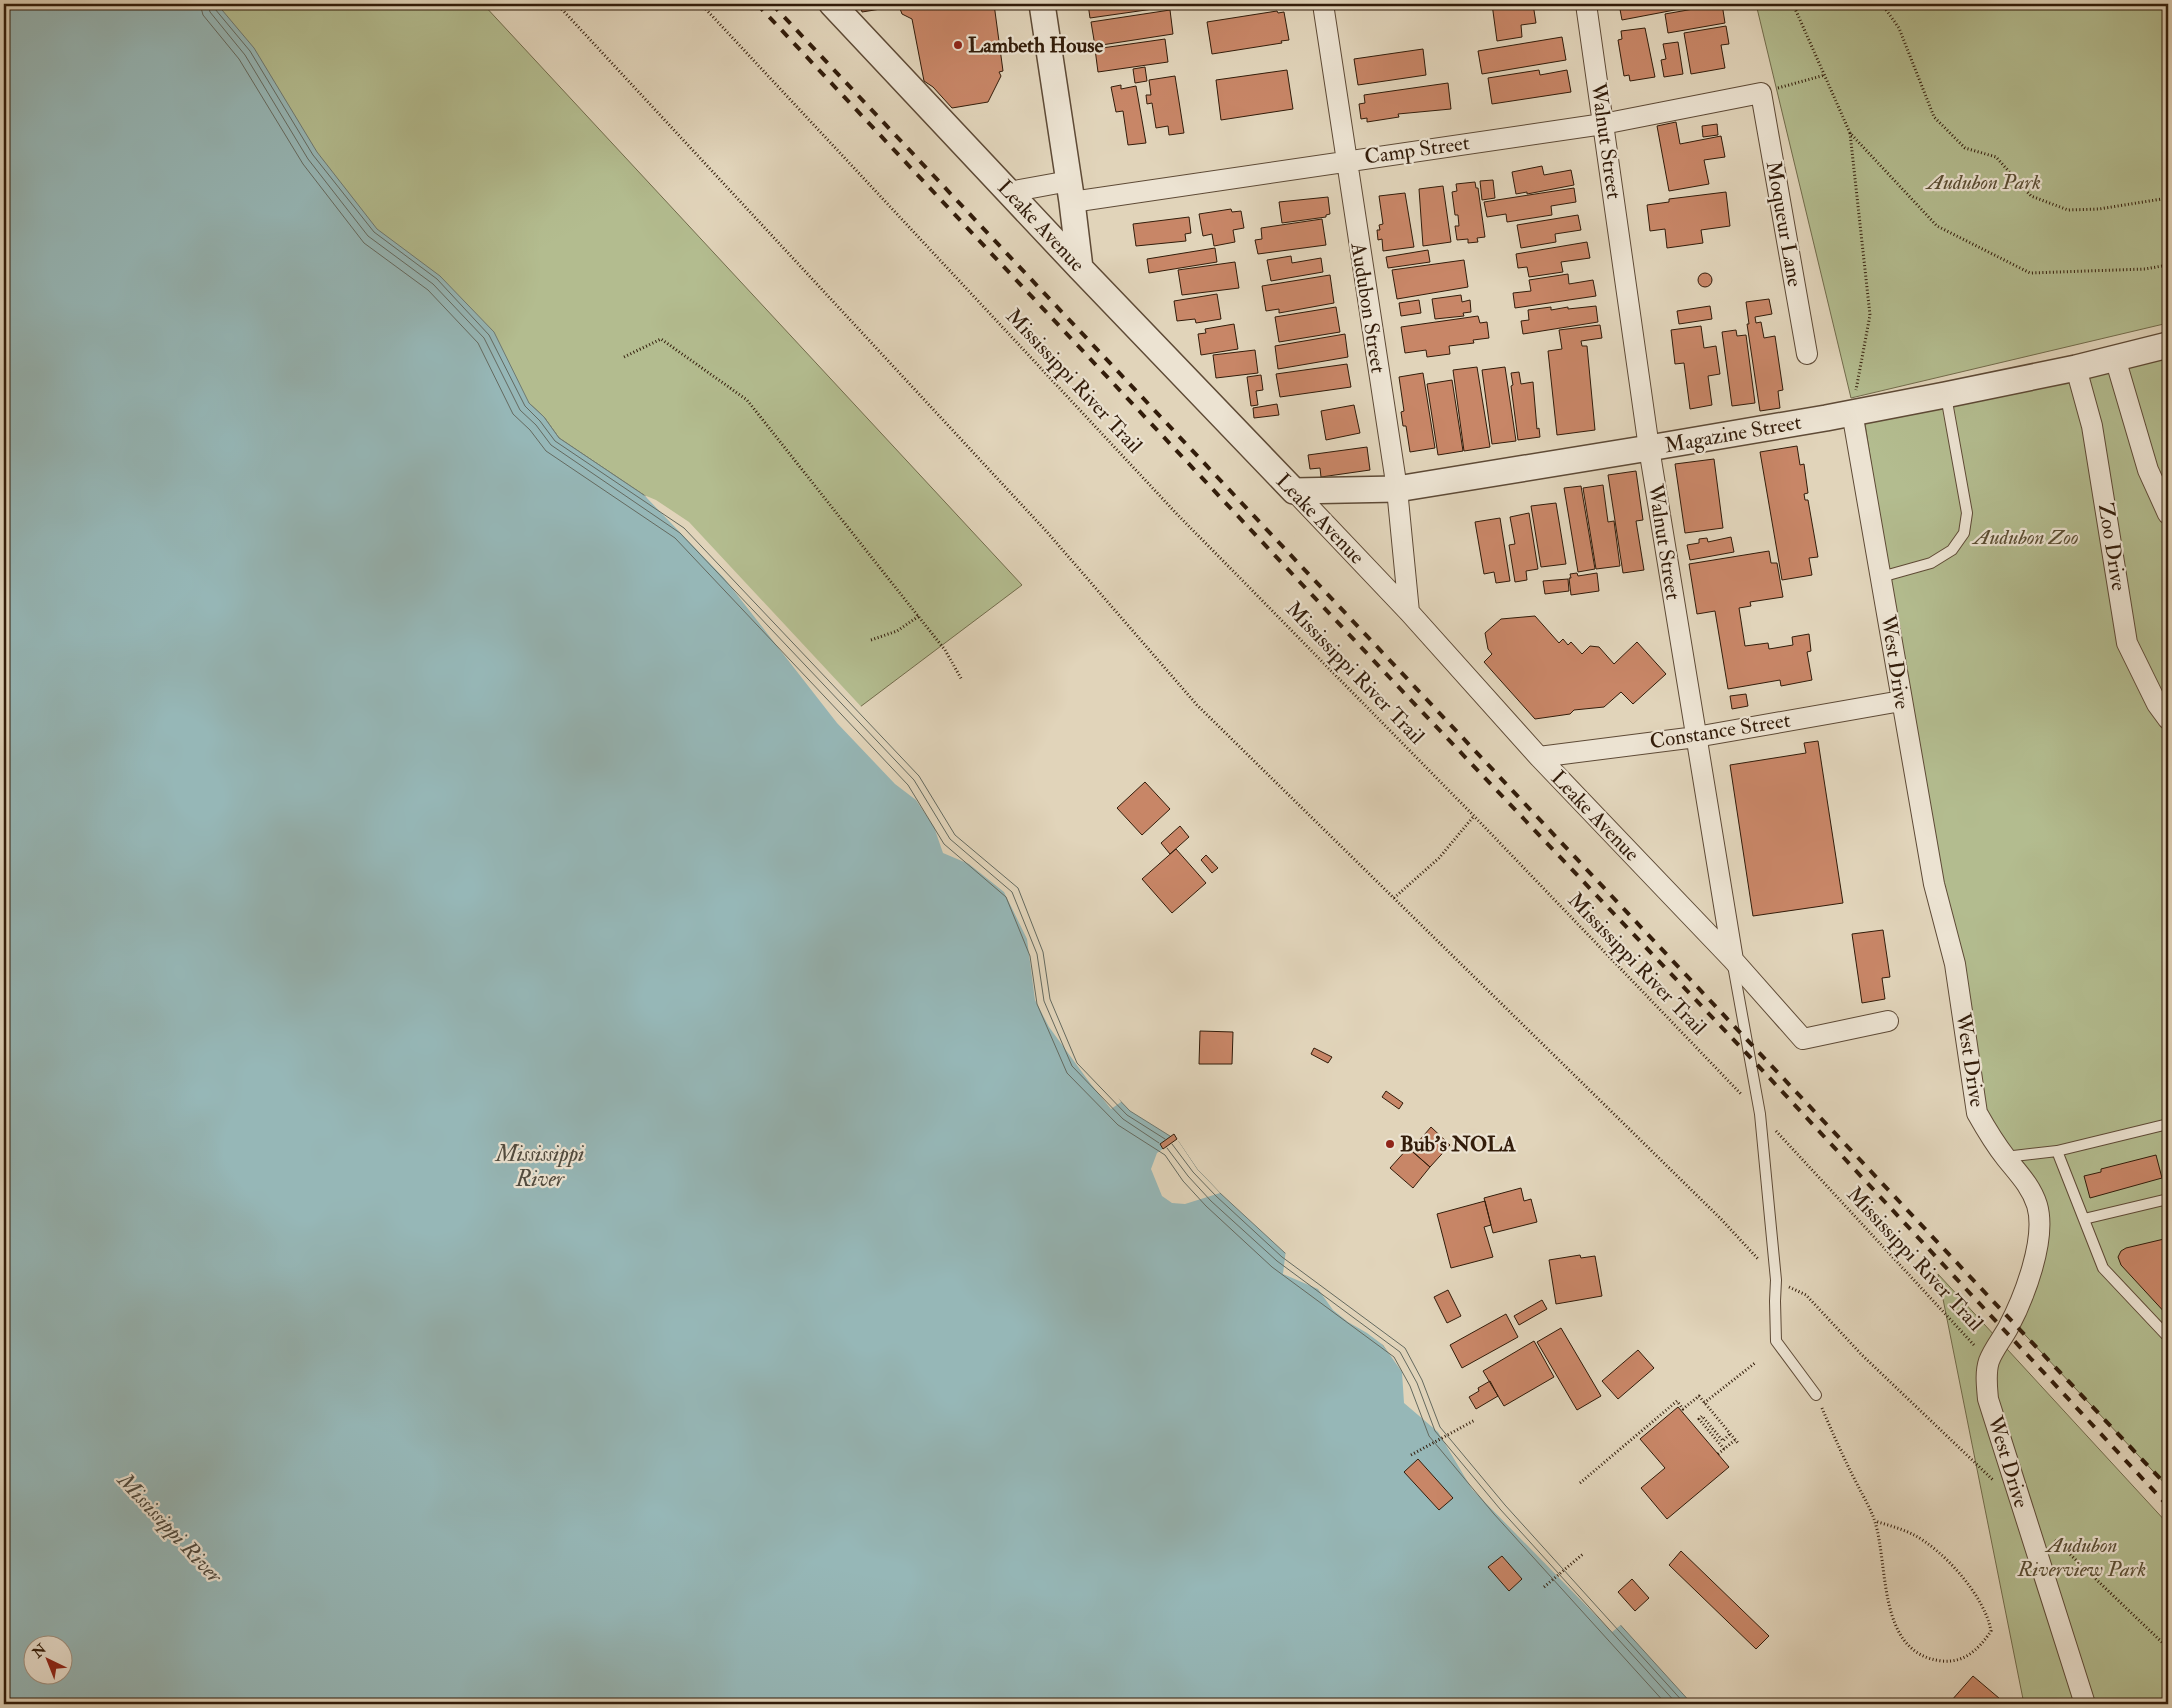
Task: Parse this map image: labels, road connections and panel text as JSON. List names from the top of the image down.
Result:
{
  "streets": {
    "street": [
      "Walnut Street",
      "Camp Street",
      "Moqueur Lane",
      "Leake Avenue",
      "Audubon Street",
      "Magazine Street",
      "Zoo Drive",
      "West Drive",
      "Constance Street"
    ],
    "path": ["Mississippi River Trail"]
  },
  "crossings": [
    ["Walnut Street", "Camp Street"],
    ["Walnut Street", "Leake Avenue"],
    ["Walnut Street", "Magazine Street"],
    ["Walnut Street", "Constance Street"],
    ["Camp Street", "Moqueur Lane"],
    ["Camp Street", "Leake Avenue"],
    ["Camp Street", "Audubon Street"],
    ["Leake Avenue", "Audubon Street"],
    ["Leake Avenue", "Magazine Street"],
    ["Leake Avenue", "Constance Street"],
    ["Audubon Street", "Magazine Street"],
    ["Mississippi River Trail", "West Drive"],
    ["Magazine Street", "Zoo Drive"],
    ["Magazine Street", "West Drive"],
    ["West Drive", "Constance Street"]
  ],
  "water": ["Mississippi River"],
  "parks": ["Audubon Park", "Audubon Zoo", "Audubon Riverview Park"],
  "places": ["Lambeth House", "Bub's NOLA"],
  "north": "top left"
}
